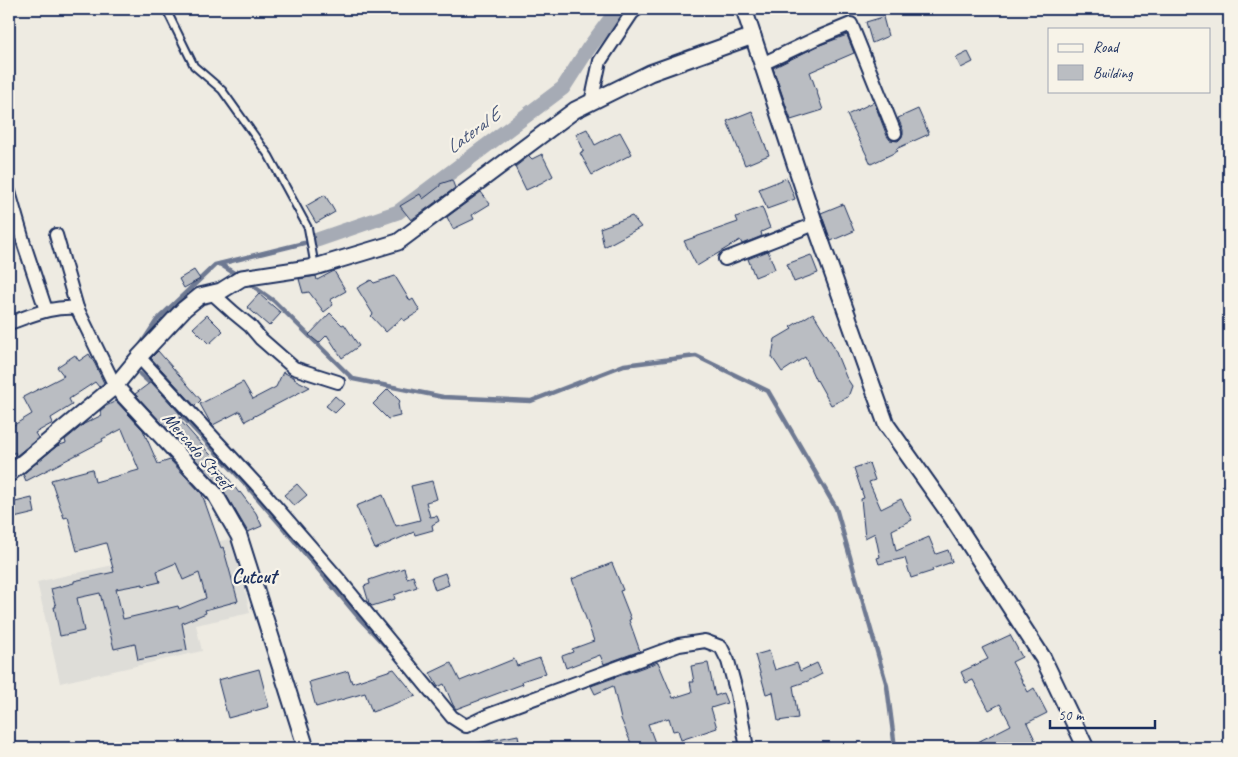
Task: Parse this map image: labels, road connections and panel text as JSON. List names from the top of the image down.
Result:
{
  "streets": {
    "street": ["Mercado Street"]
  },
  "districts": ["Cutcut"],
  "water": ["Lateral E"],
  "legend": ["Road", "Building"],
  "scale_bar": "50 m"
}
